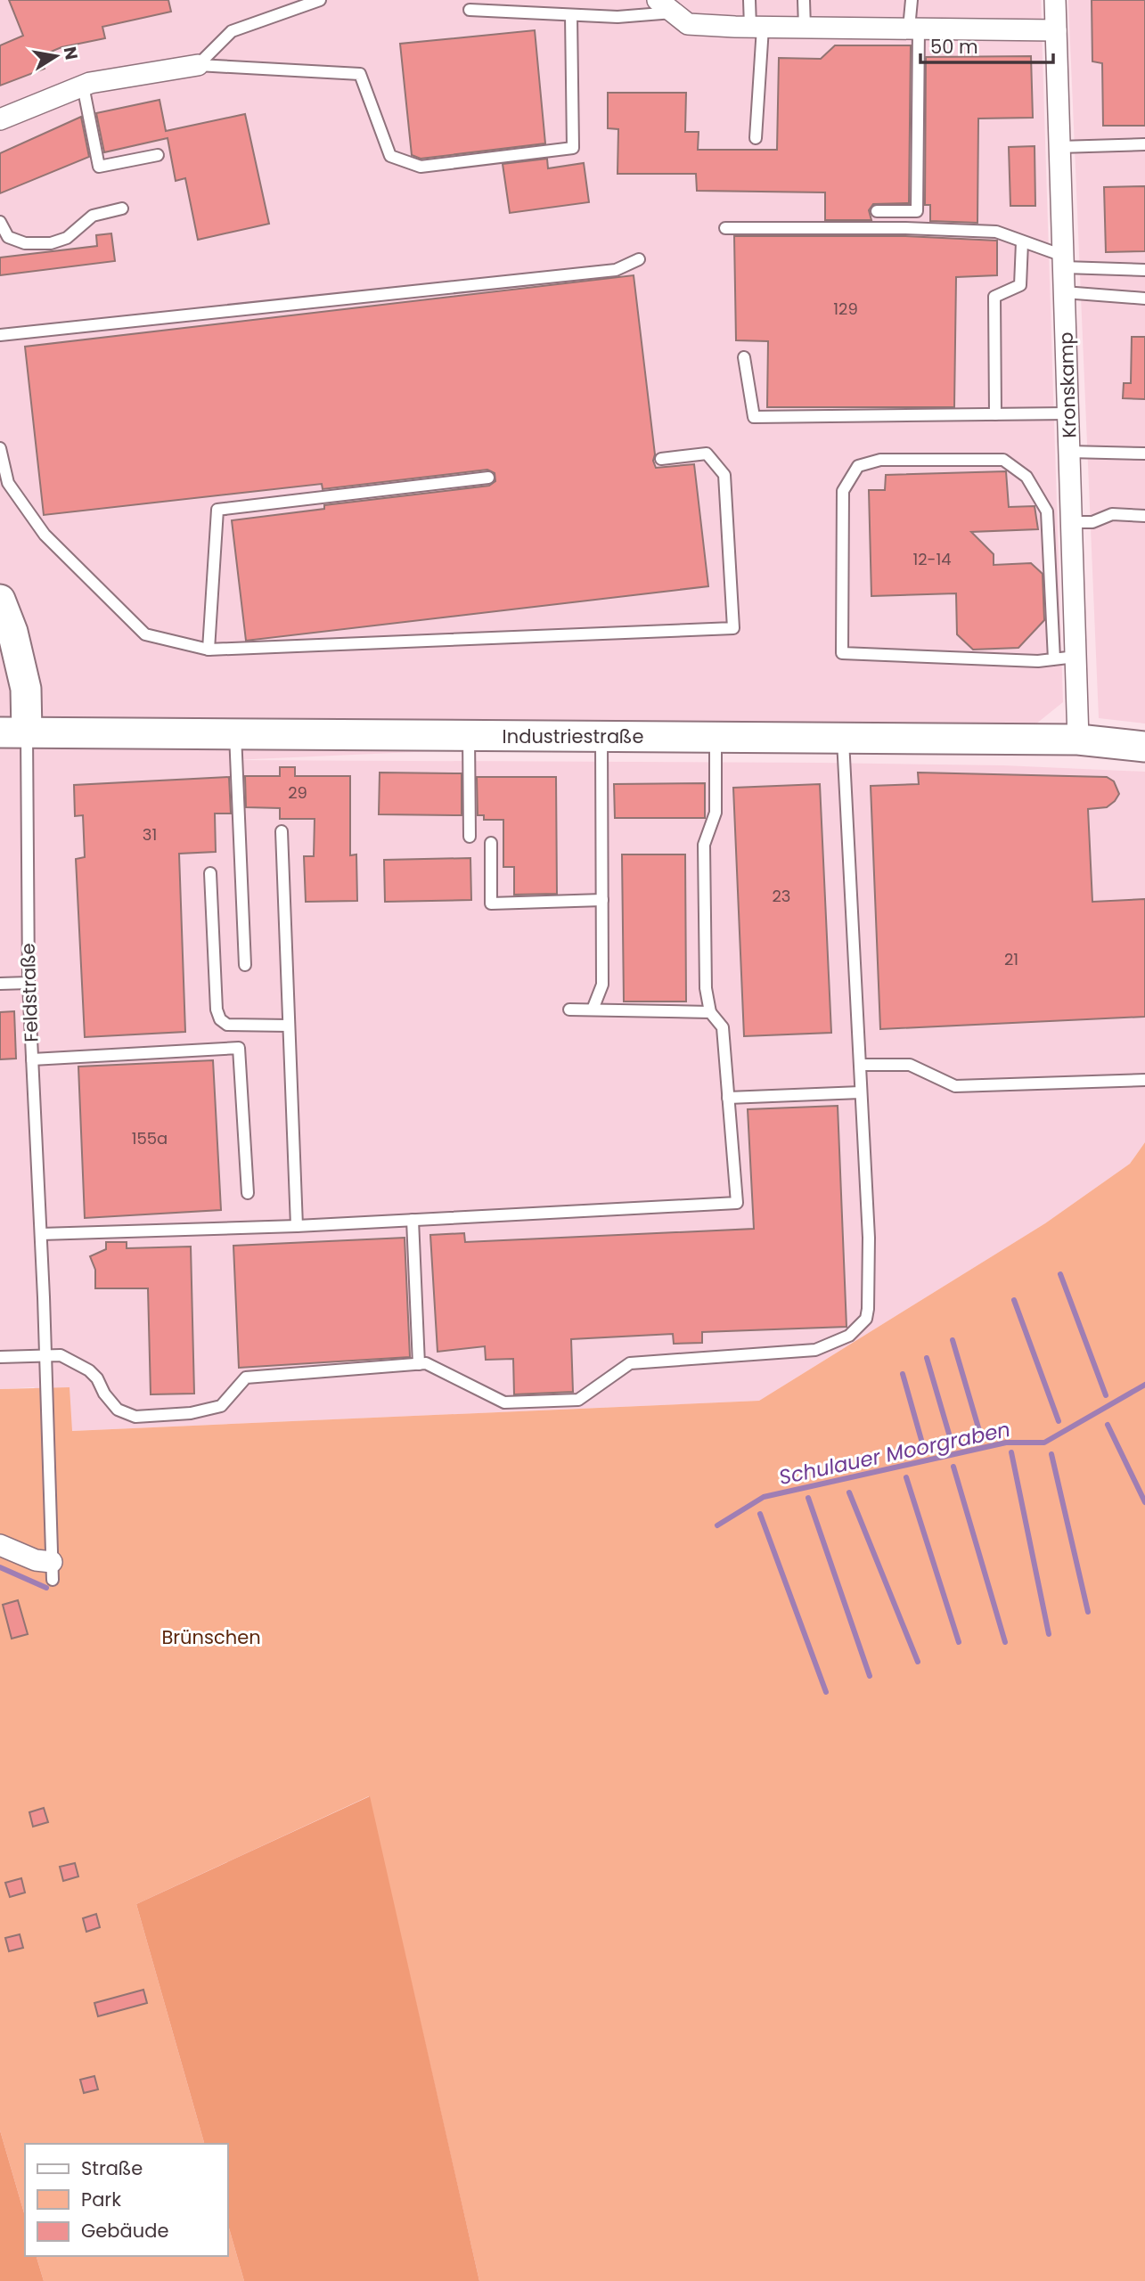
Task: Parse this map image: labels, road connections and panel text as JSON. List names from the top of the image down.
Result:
{
  "streets": {
    "street": ["Kronskamp", "Industriestraße", "Feldstraße"]
  },
  "crossings": [
    ["Kronskamp", "Industriestraße"],
    ["Industriestraße", "Feldstraße"]
  ],
  "water": ["Schulauer Moorgraben"],
  "parks": ["Brünschen"],
  "house_numbers": [
    "129",
    "12-14",
    "29",
    "31",
    "23",
    "21",
    "155a"
  ],
  "legend": ["Straße", "Park", "Gebäude"],
  "scale_bar": "50 m",
  "north": "right"
}
